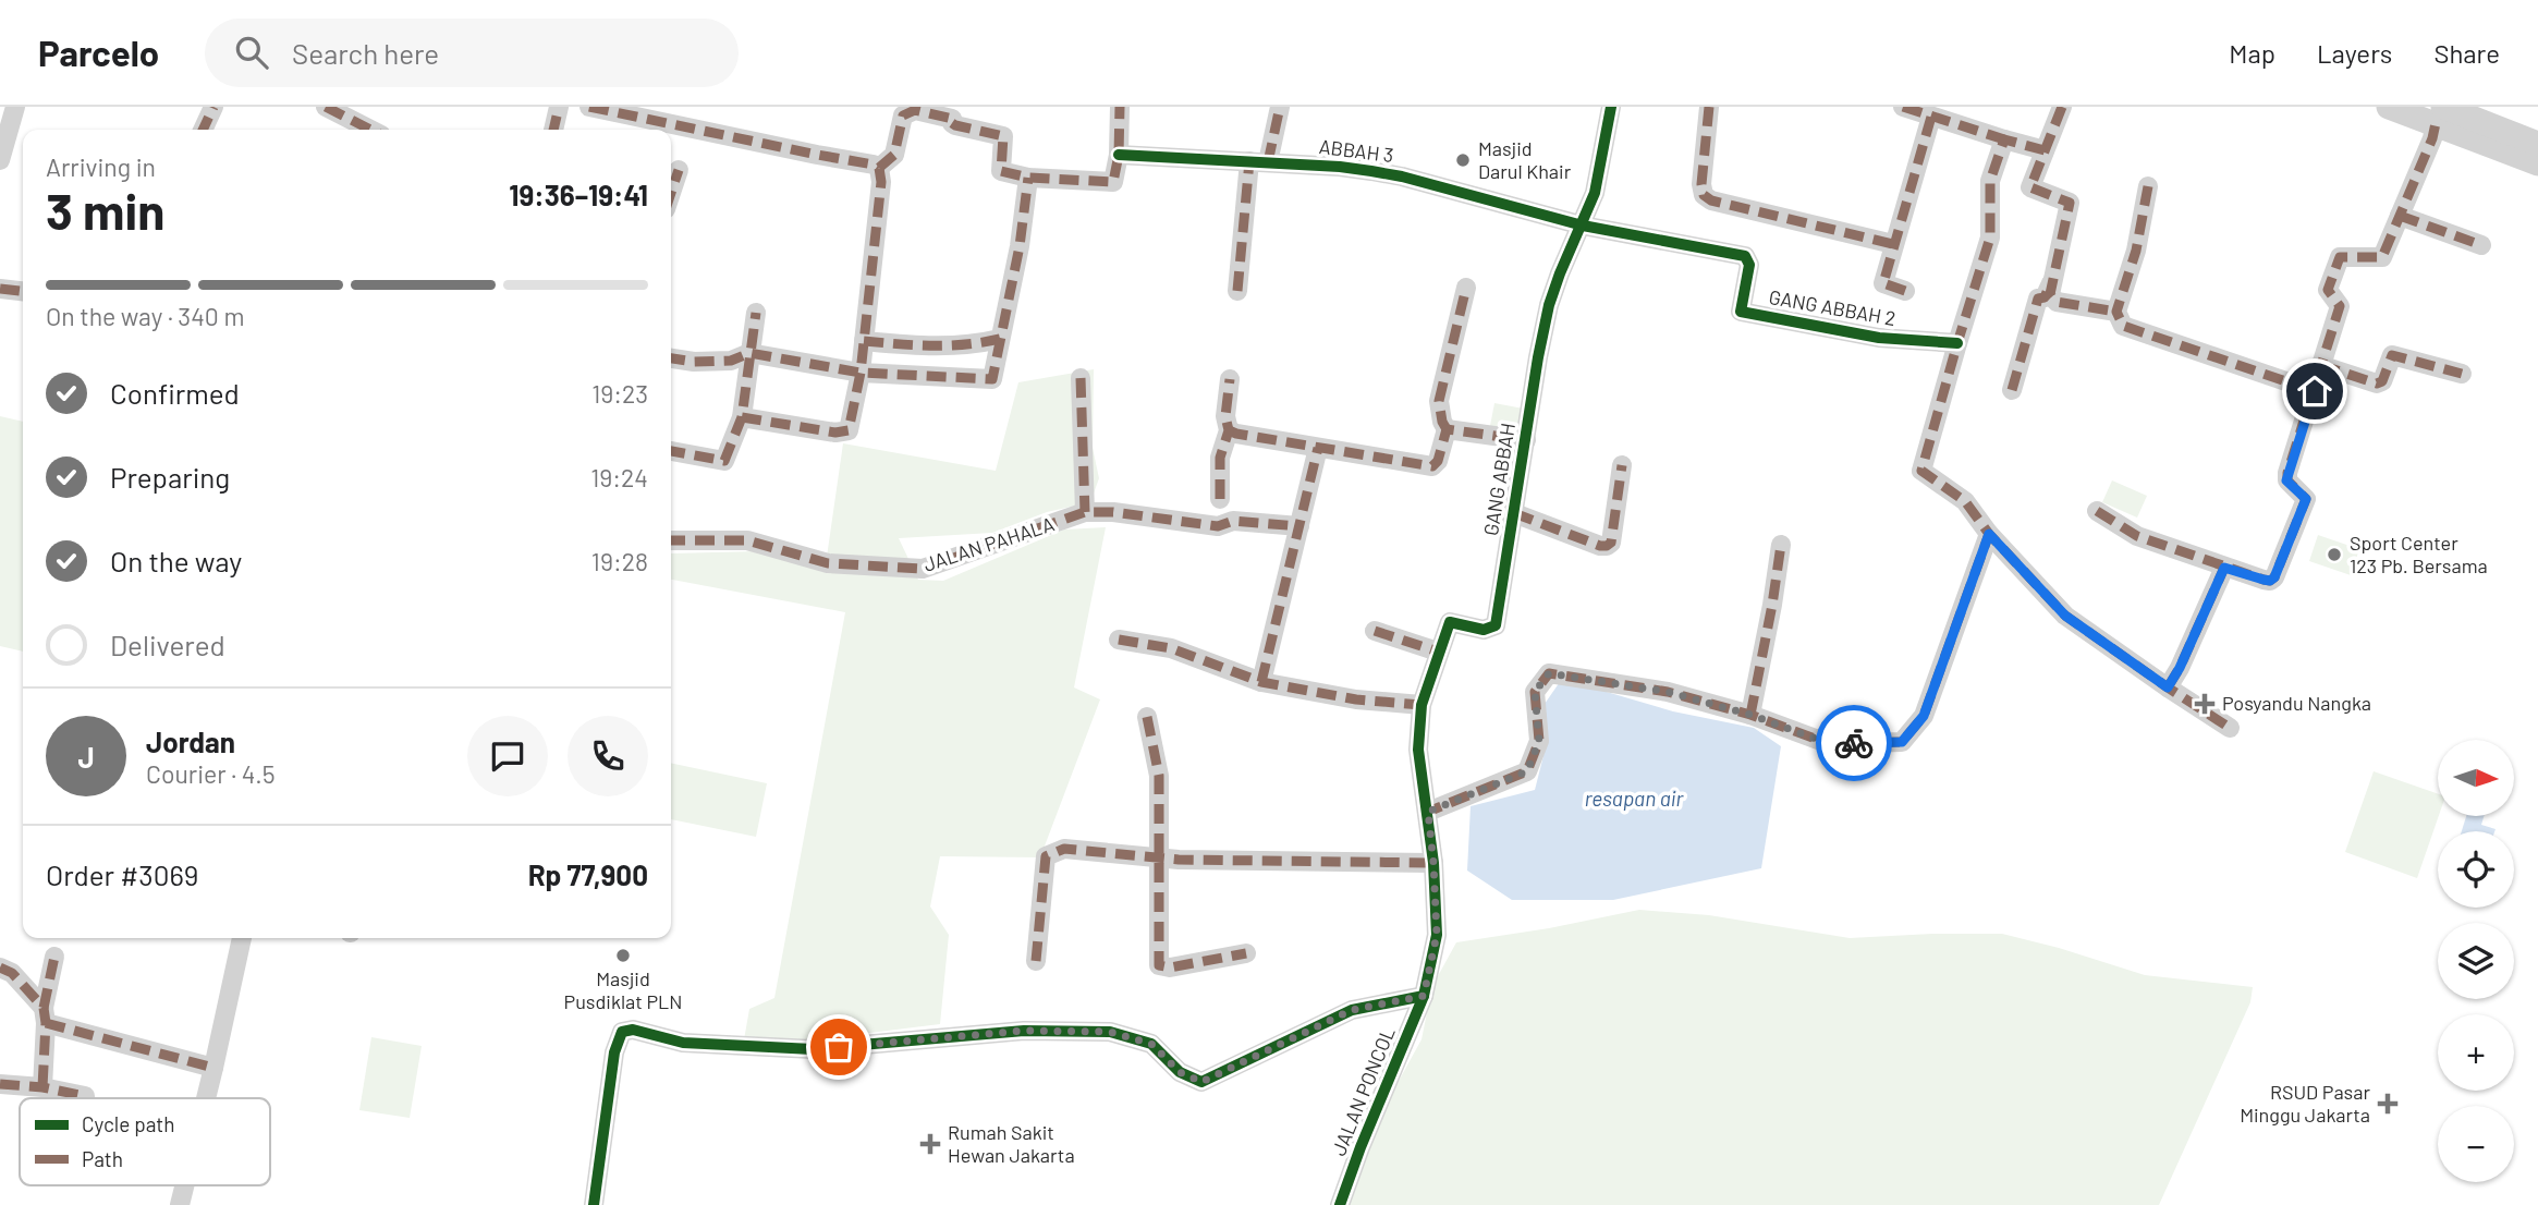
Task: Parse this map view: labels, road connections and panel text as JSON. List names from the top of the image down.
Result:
{
  "streets": {
    "street": [
      "ABBAH 3",
      "GANG ABBAH 2",
      "GANG ABBAH",
      "JALAN PAHALA",
      "JALAN PONCOL"
    ]
  },
  "crossings": [
    ["ABBAH 3", "GANG ABBAH 2"],
    ["ABBAH 3", "GANG ABBAH"],
    ["GANG ABBAH 2", "GANG ABBAH"],
    ["GANG ABBAH", "JALAN PONCOL"]
  ],
  "water": ["resapan air"],
  "places": {
    "other": ["Masjid Darul Khair", "Sport Center 123 Pb. Bersama", "Masjid Pusdiklat PLN"],
    "health": ["Posyandu Nangka", "RSUD Pasar Minggu Jakarta", "Rumah Sakit Hewan Jakarta"]
  },
  "legend": ["Cycle path", "Path"],
  "north": "right",
  "page": {
    "header": "Parcelo",
    "search": "Search here",
    "nav": ["Map", "Layers", "Share"],
    "heading": ["3 min", "Arriving in", "19:36–19:41"],
    "panel": [
      "Jordan",
      "Courier · 4.5",
      "Order #3069",
      "Rp 77,900"
    ],
    "bar": "On the way · 340 m",
    "list": [
      ["Confirmed", "19:23"],
      ["Preparing", "19:24"],
      ["On the way", "19:28"],
      "Delivered"
    ],
    "round": "J",
    "map_buttons": ["+", "−"]
  }
}
